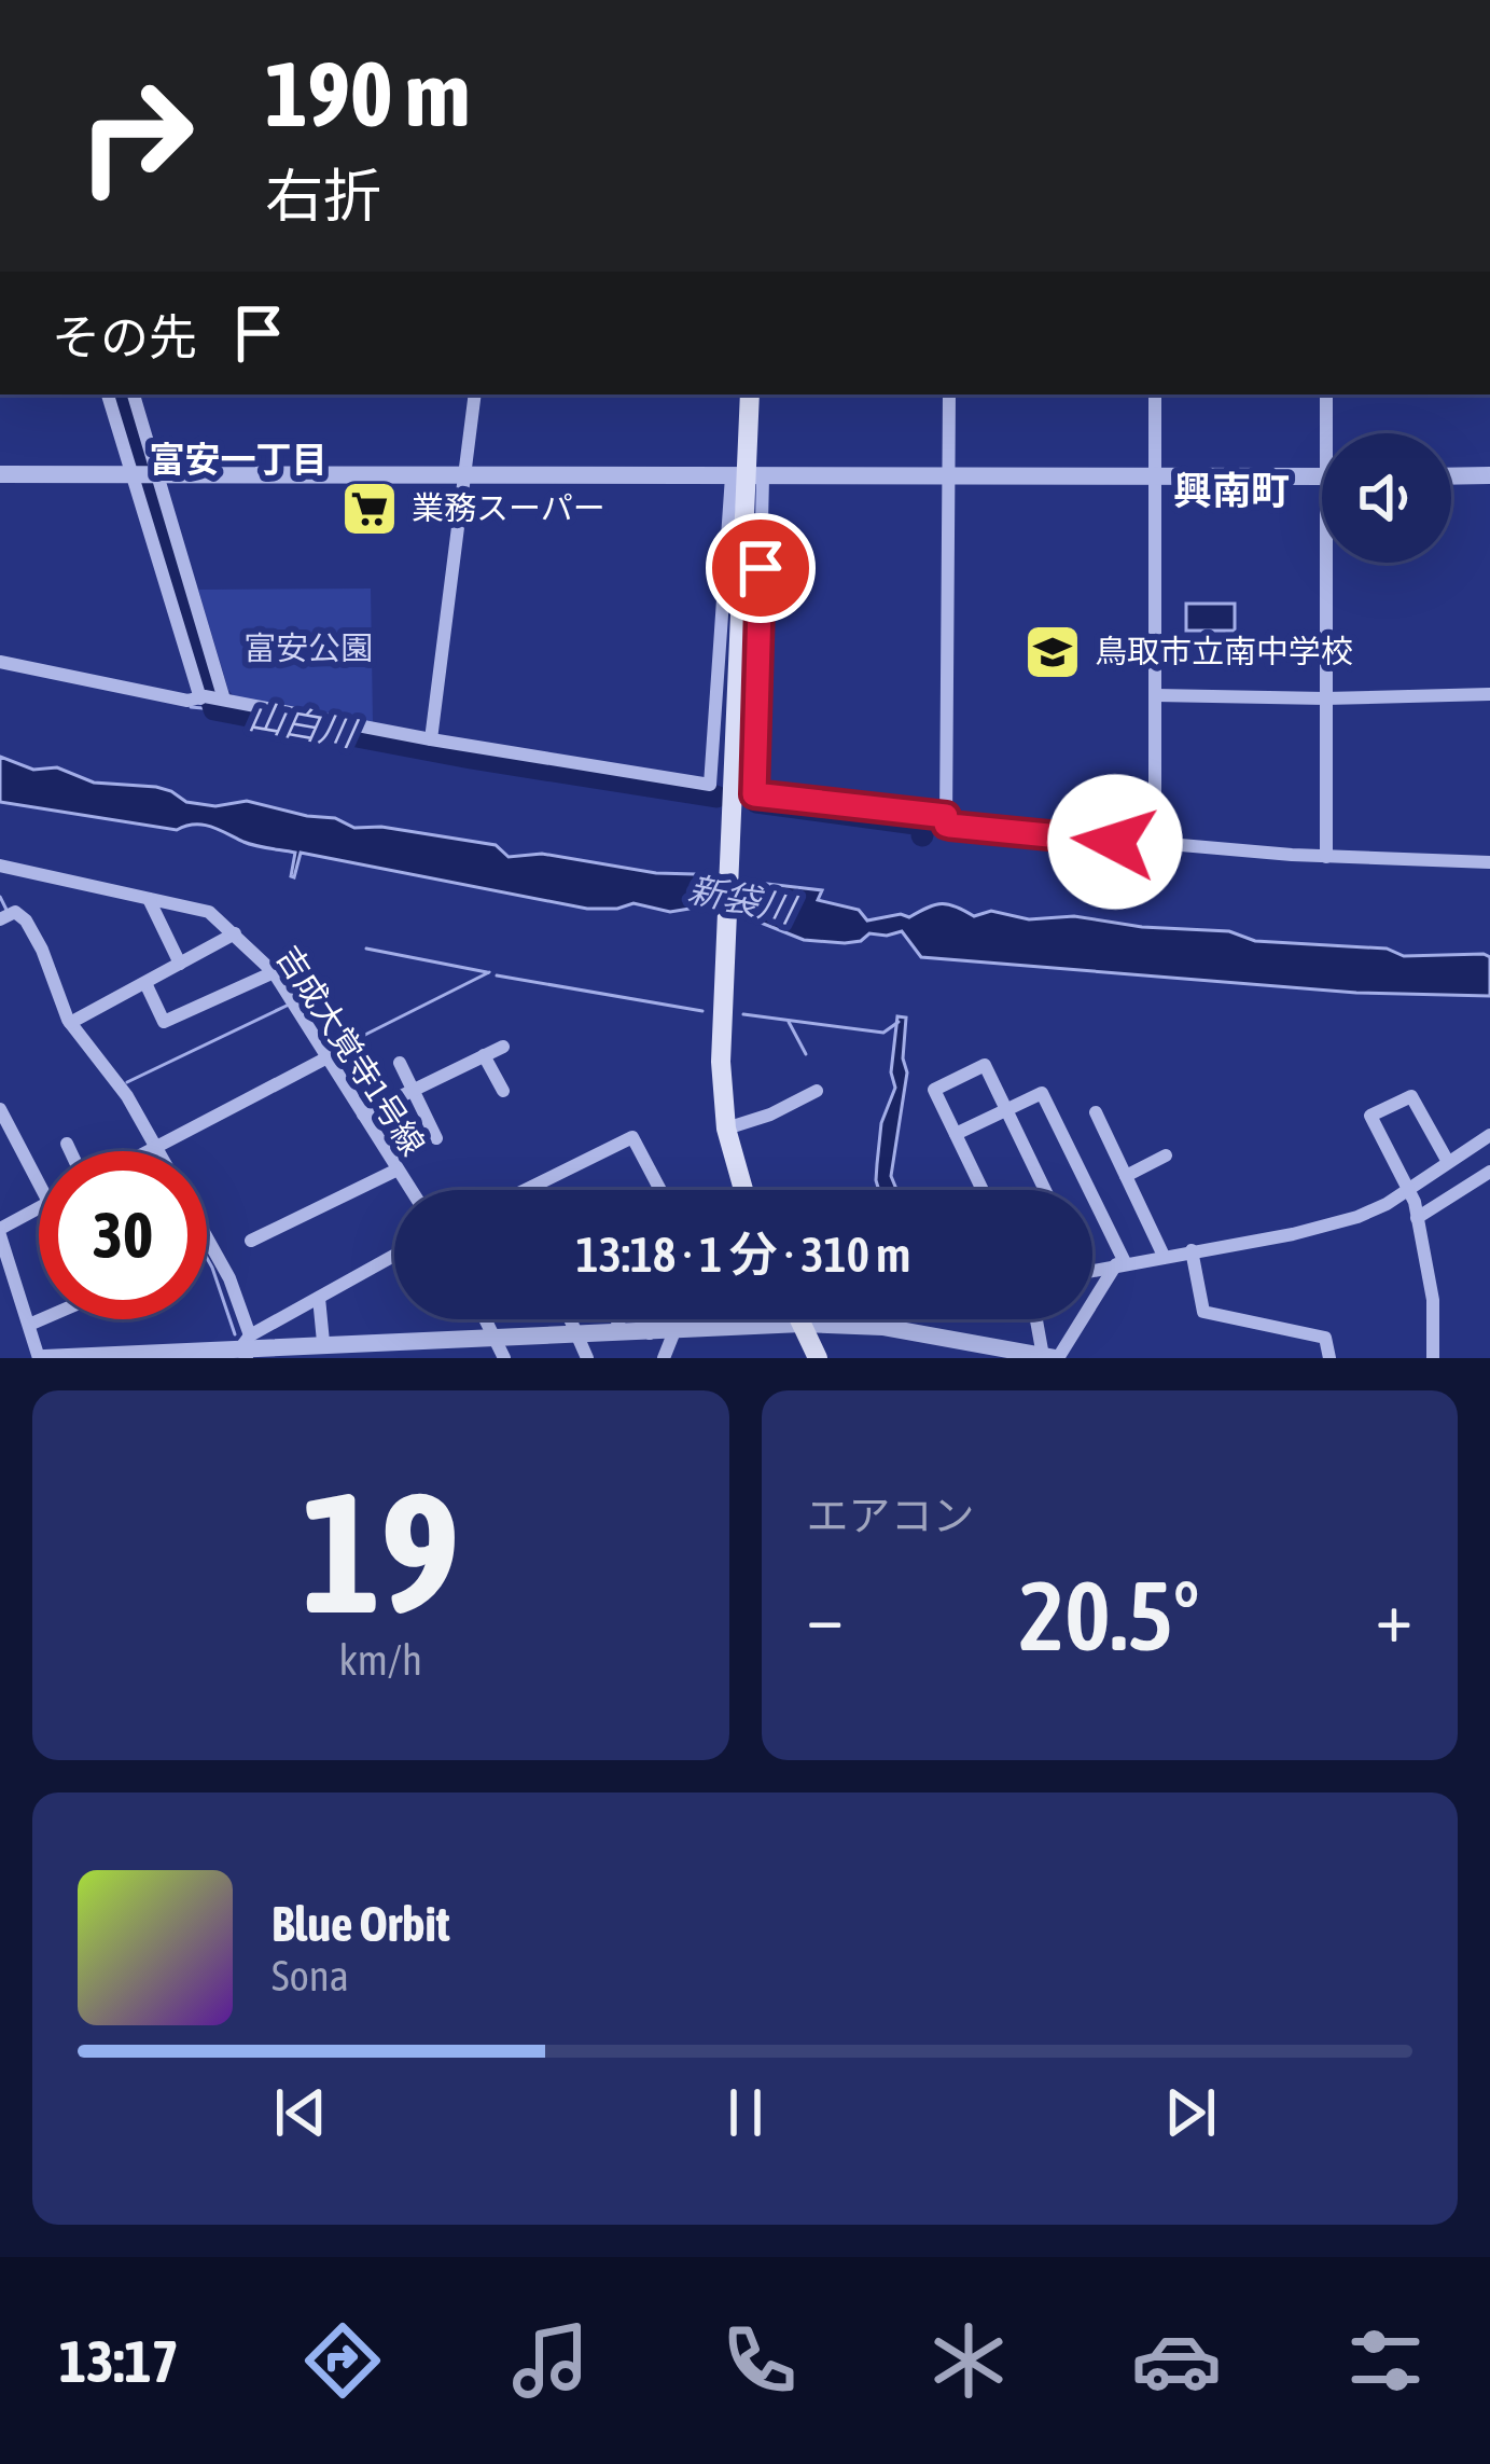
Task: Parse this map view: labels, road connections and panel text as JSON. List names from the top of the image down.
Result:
{
  "streets": {
    "street": ["吉成大覚寺1号線"]
  },
  "districts": ["富安一丁目", "興南町"],
  "water": ["山白川", "新袋川"],
  "parks": ["富安公園"],
  "places": {
    "supermarket": ["業務スーパー"],
    "school or university": ["鳥取市立南中学校"]
  },
  "page": {
    "turn": ["190 m", "右折"],
    "then": "その先",
    "limit": "30",
    "trip": "13:18 · 1 分 · 310 m",
    "tile": [
      ["19", "km/h"],
      "エアコン"
    ],
    "heat": ["−", "20.5°", "+"],
    "song": ["Blue Orbit", "Sona"],
    "tabs": "13:17"
  }
}
